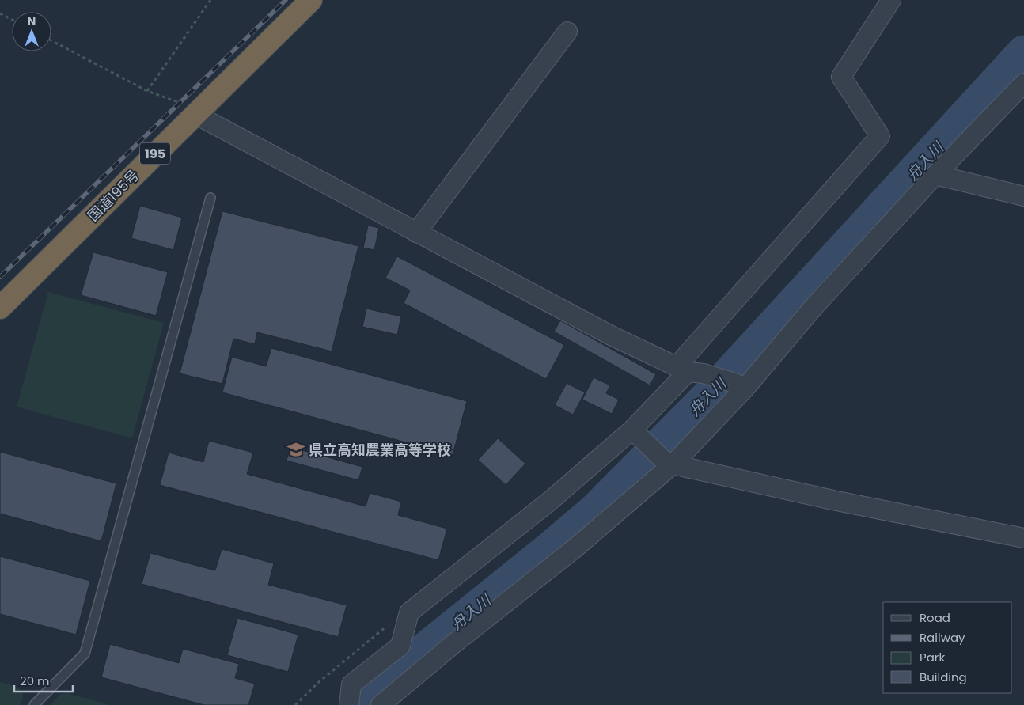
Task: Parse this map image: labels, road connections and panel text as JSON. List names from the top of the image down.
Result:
{
  "streets": {
    "highway": ["195", "国道195号"]
  },
  "water": ["舟入川"],
  "places": {
    "school or university": ["県立高知農業高等学校"]
  },
  "legend": [
    "Road",
    "Railway",
    "Park",
    "Building"
  ],
  "scale_bar": "20 m",
  "north": "top"
}
